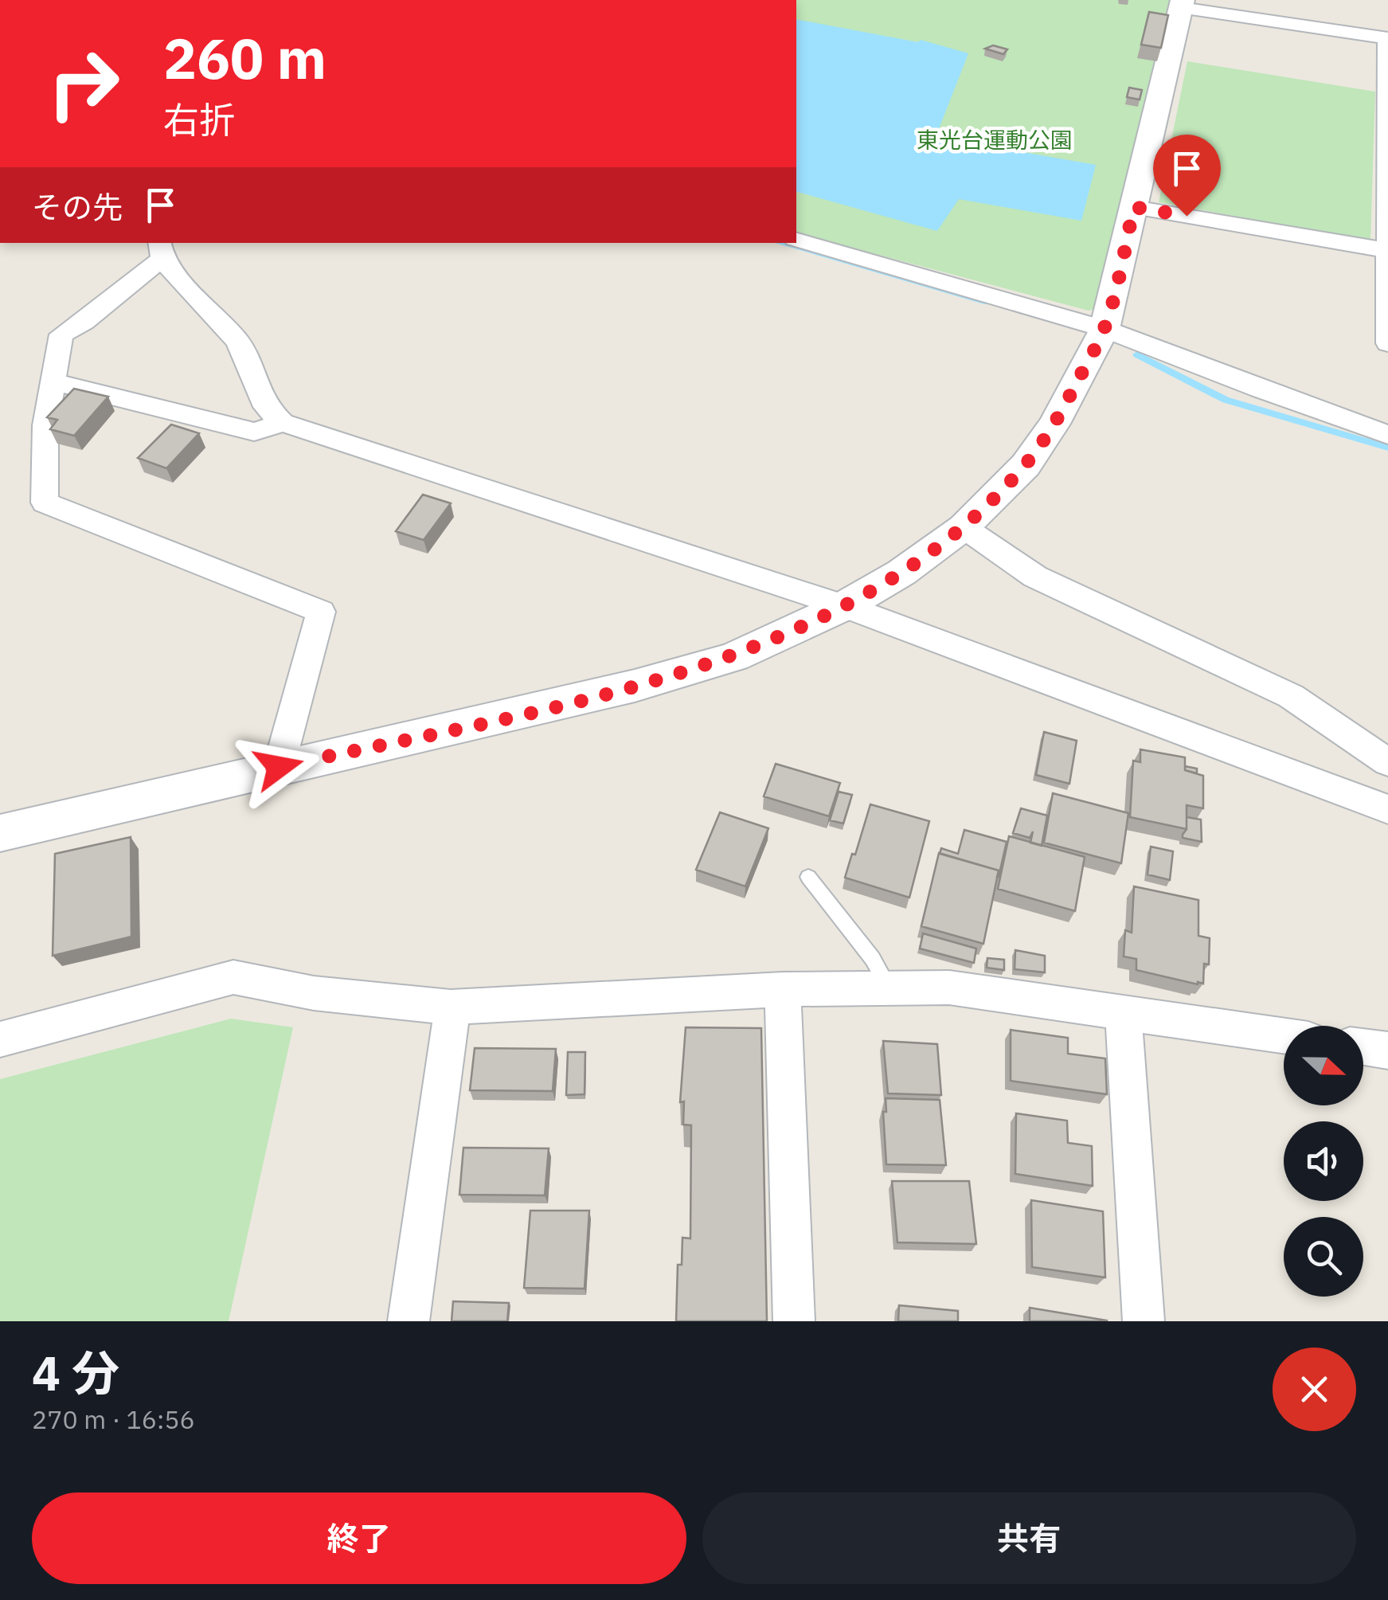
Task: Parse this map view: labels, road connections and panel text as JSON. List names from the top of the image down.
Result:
{
  "parks": ["東光台運動公園"],
  "north": "right",
  "page": {
    "turn": ["260 m", "右折"],
    "then": "その先",
    "heading": ["4 分", "270 m · 16:56"],
    "buttons": ["終了", "共有"]
  }
}
